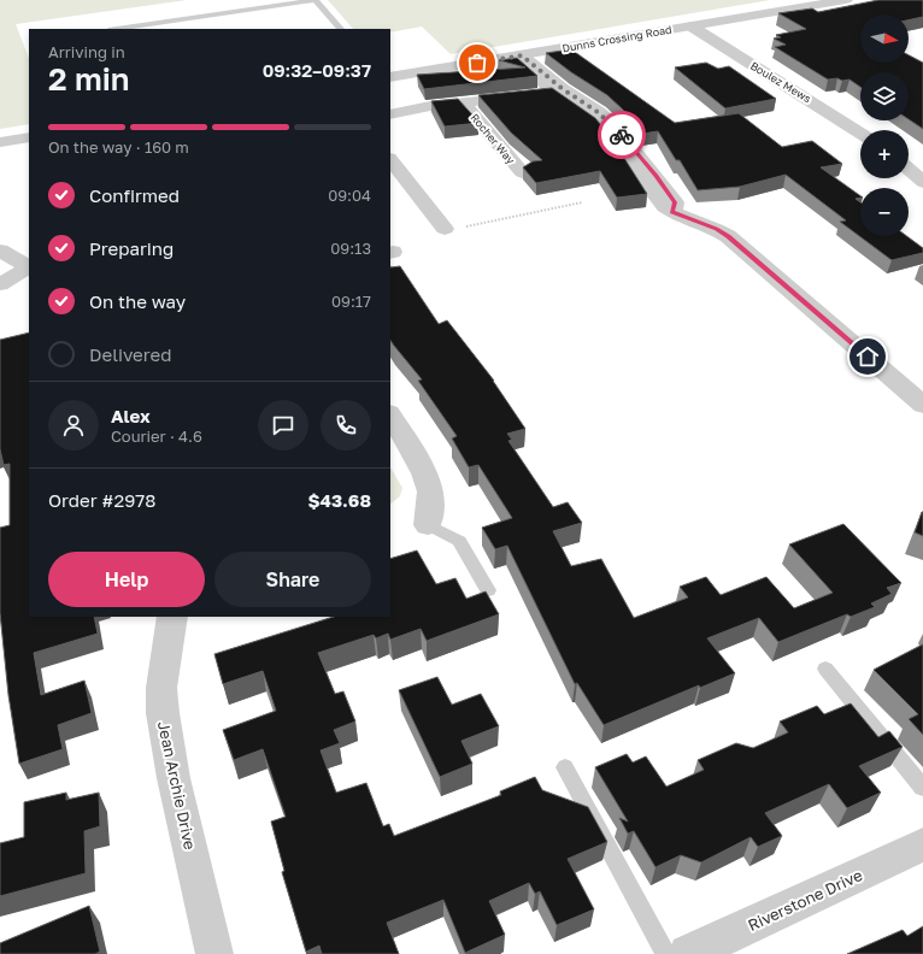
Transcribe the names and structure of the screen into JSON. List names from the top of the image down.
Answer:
{
  "streets": {
    "street": [
      "Dunns Crossing Road",
      "Boulez Mews",
      "Rocher Way",
      "Jean Archie Drive",
      "Riverstone Drive"
    ]
  },
  "crossings": [
    ["Dunns Crossing Road", "Boulez Mews"]
  ],
  "north": "right",
  "page": {
    "map_buttons": ["+", "−"],
    "heading": ["2 min", "Arriving in", "09:32–09:37"],
    "panel": [
      "Alex",
      "Courier · 4.6",
      "Order #2978",
      "$43.68"
    ],
    "bar": "On the way · 160 m",
    "list": [
      ["Confirmed", "09:04"],
      ["Preparing", "09:13"],
      ["On the way", "09:17"],
      "Delivered"
    ],
    "buttons": ["Help", "Share"]
  }
}
